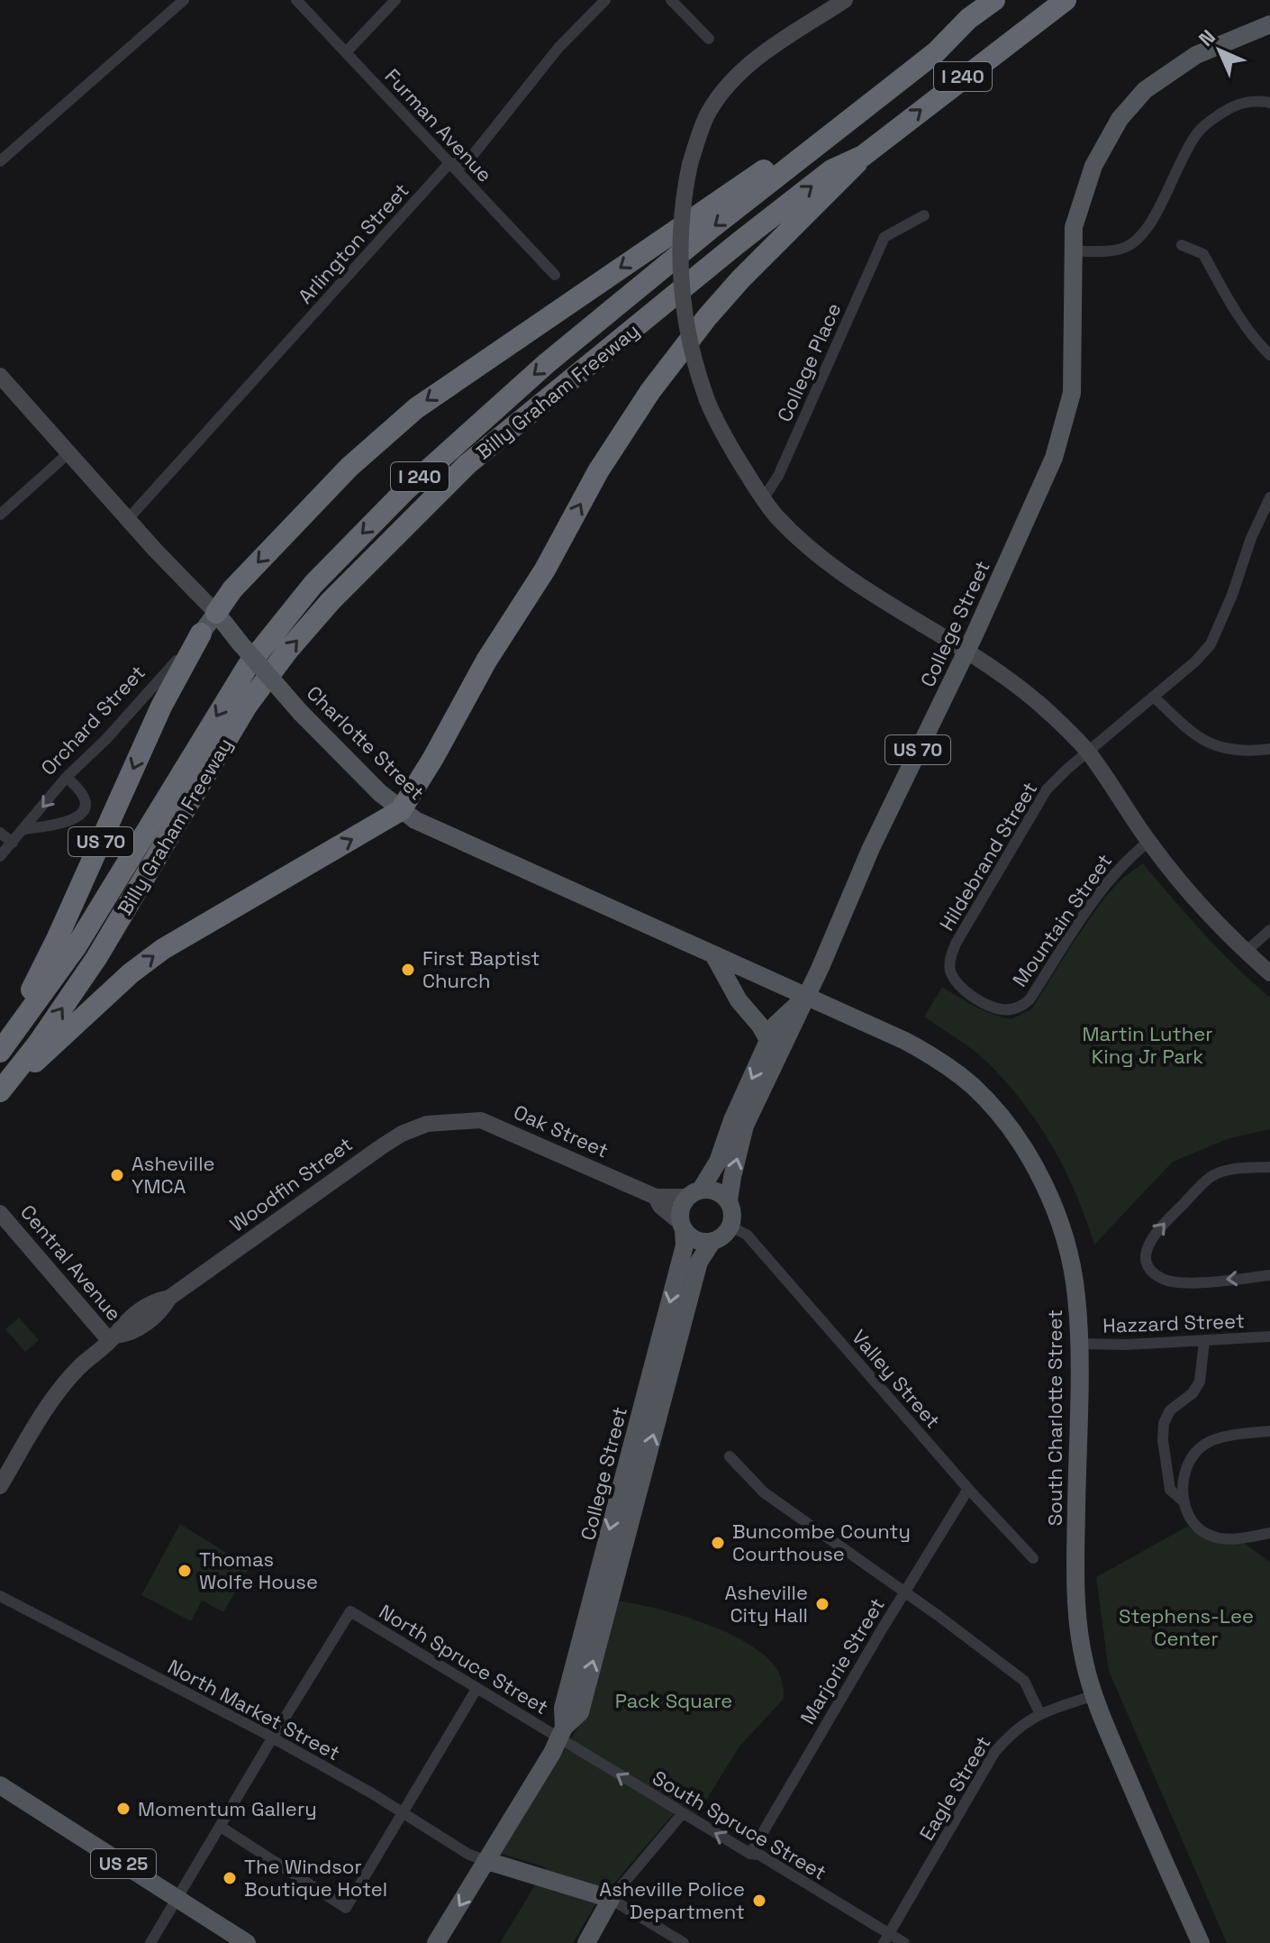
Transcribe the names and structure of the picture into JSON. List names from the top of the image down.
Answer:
{
  "streets": {
    "highway": ["I 240", "Billy Graham Freeway", "US 70"],
    "main road": [
      "College Street",
      "Orchard Street",
      "Charlotte Street",
      "South Charlotte Street",
      "US 25"
    ],
    "street": [
      "Furman Avenue",
      "Arlington Street",
      "College Place",
      "Hildebrand Street",
      "Mountain Street",
      "Oak Street",
      "Woodfin Street",
      "Central Avenue",
      "Hazzard Street",
      "Valley Street",
      "North Spruce Street",
      "Marjorie Street",
      "North Market Street",
      "Eagle Street",
      "South Spruce Street"
    ]
  },
  "crossings": [
    ["Furman Avenue", "Arlington Street"],
    ["Arlington Street", "Charlotte Street"],
    ["Billy Graham Freeway", "US 70"],
    ["College Street", "Charlotte Street"],
    ["College Street", "Oak Street"],
    ["College Street", "Valley Street"],
    ["College Street", "South Charlotte Street"],
    ["College Street", "North Spruce Street"],
    ["College Street", "North Market Street"],
    ["College Street", "South Spruce Street"],
    ["Orchard Street", "Charlotte Street"],
    ["Orchard Street", "US 70"],
    ["Charlotte Street", "South Charlotte Street"],
    ["Hildebrand Street", "Mountain Street"],
    ["Oak Street", "Woodfin Street"],
    ["Oak Street", "Valley Street"],
    ["Woodfin Street", "Central Avenue"],
    ["Hazzard Street", "South Charlotte Street"],
    ["Valley Street", "Marjorie Street"],
    ["South Charlotte Street", "Eagle Street"],
    ["North Spruce Street", "North Market Street"],
    ["North Spruce Street", "South Spruce Street"],
    ["Marjorie Street", "South Spruce Street"],
    ["Eagle Street", "South Spruce Street"]
  ],
  "one_way": ["South Spruce Street"],
  "parks": ["Martin Luther King Jr Park", "Stephens-Lee Center", "Pack Square"],
  "places": [
    "First Baptist Church",
    "Asheville YMCA",
    "Buncombe County Courthouse",
    "Thomas Wolfe House",
    "Asheville City Hall",
    "Momentum Gallery",
    "The Windsor Boutique Hotel",
    "Asheville Police Department"
  ],
  "north": "top left"
}
